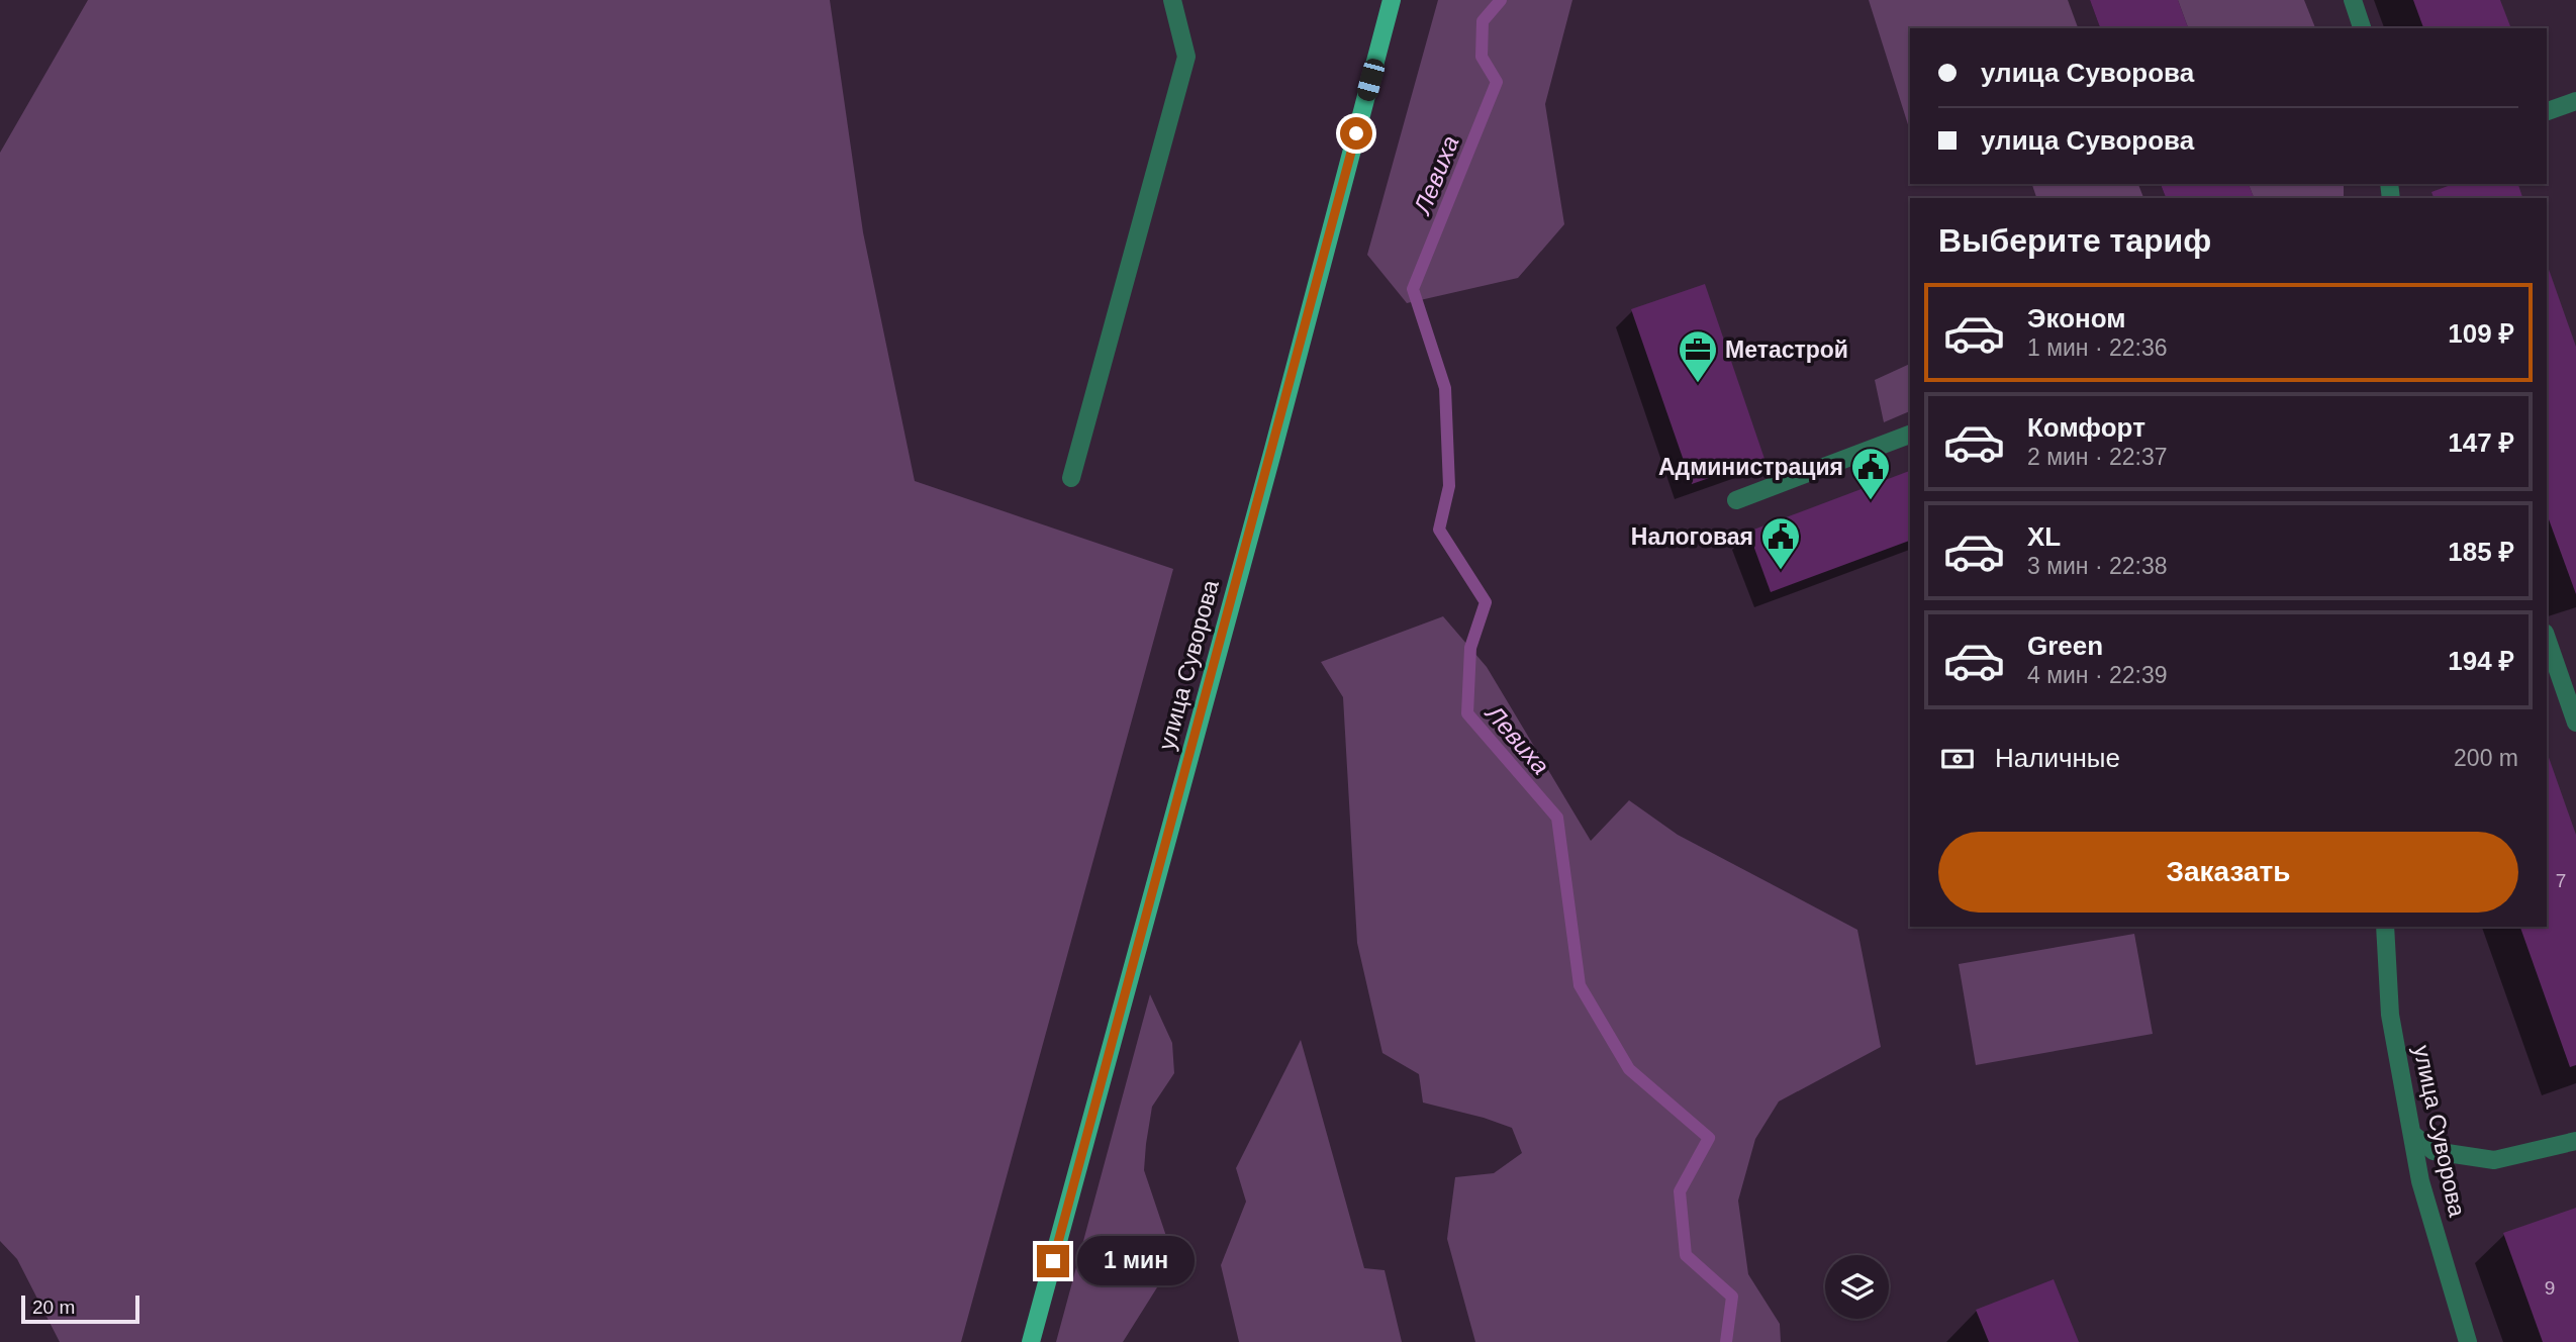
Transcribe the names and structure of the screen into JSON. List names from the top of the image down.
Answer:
{
  "streets": {
    "main road": ["улица Суворова"]
  },
  "water": ["Левиха"],
  "places": {
    "office": ["Метастрой"],
    "public building": ["Администрация", "Налоговая"]
  },
  "house_numbers": ["7", "9"],
  "scale_bar": "20 m",
  "page": {
    "banner": ["улица Суворова", "улица Суворова"],
    "heading": "Выберите тариф",
    "list": [
      {
        "name": "Эконом",
        "note": "1 мин · 22:36",
        "value": "109 ₽"
      },
      {
        "name": "Комфорт",
        "note": "2 мин · 22:37",
        "value": "147 ₽"
      },
      {
        "name": "XL",
        "note": "3 мин · 22:38",
        "value": "185 ₽"
      },
      {
        "name": "Green",
        "note": "4 мин · 22:39",
        "value": "194 ₽"
      }
    ],
    "pay": ["Наличные", "200 m"],
    "buttons": "Заказать",
    "bubble": "1 мин",
    "scale": "20 m"
  }
}
